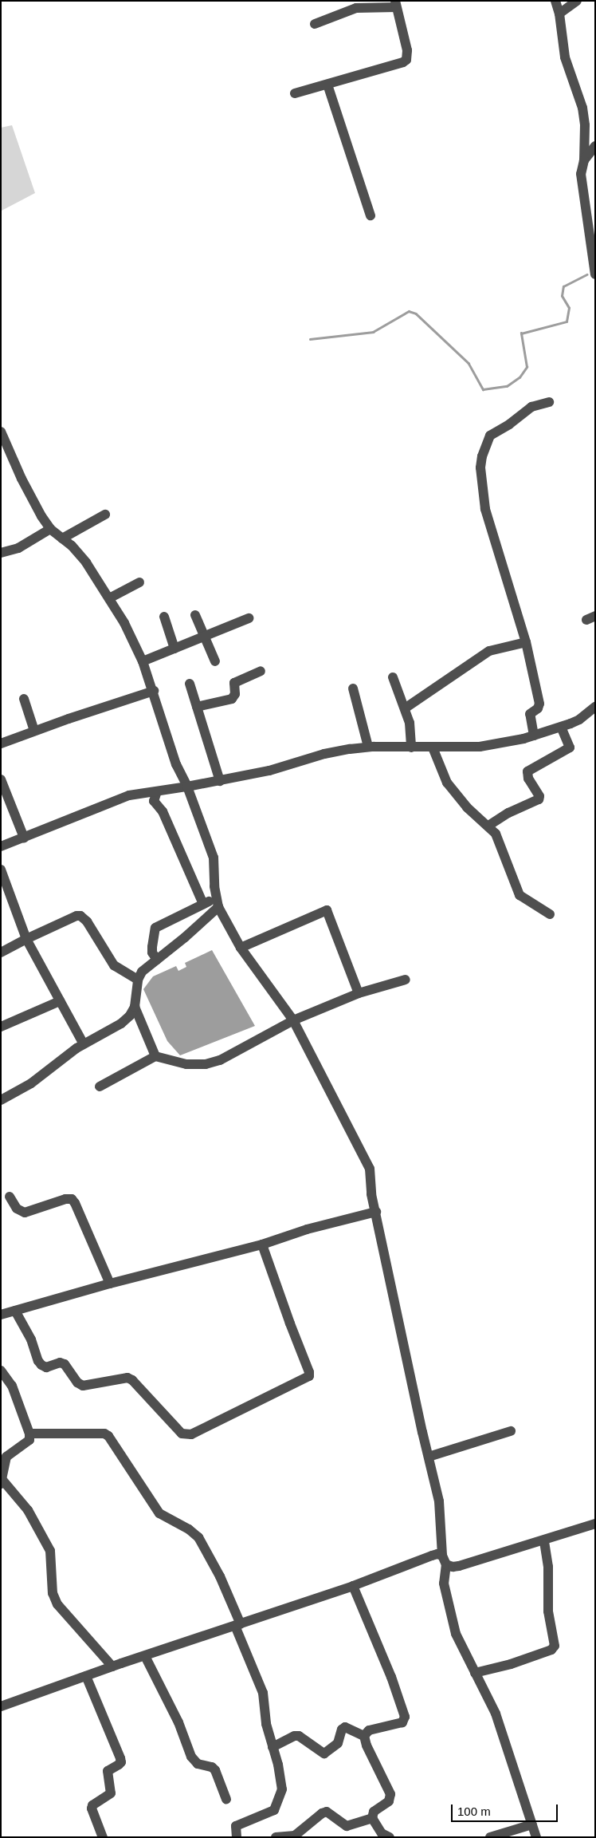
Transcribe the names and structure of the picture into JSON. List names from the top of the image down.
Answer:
{
  "scale_bar": "100 m"
}
